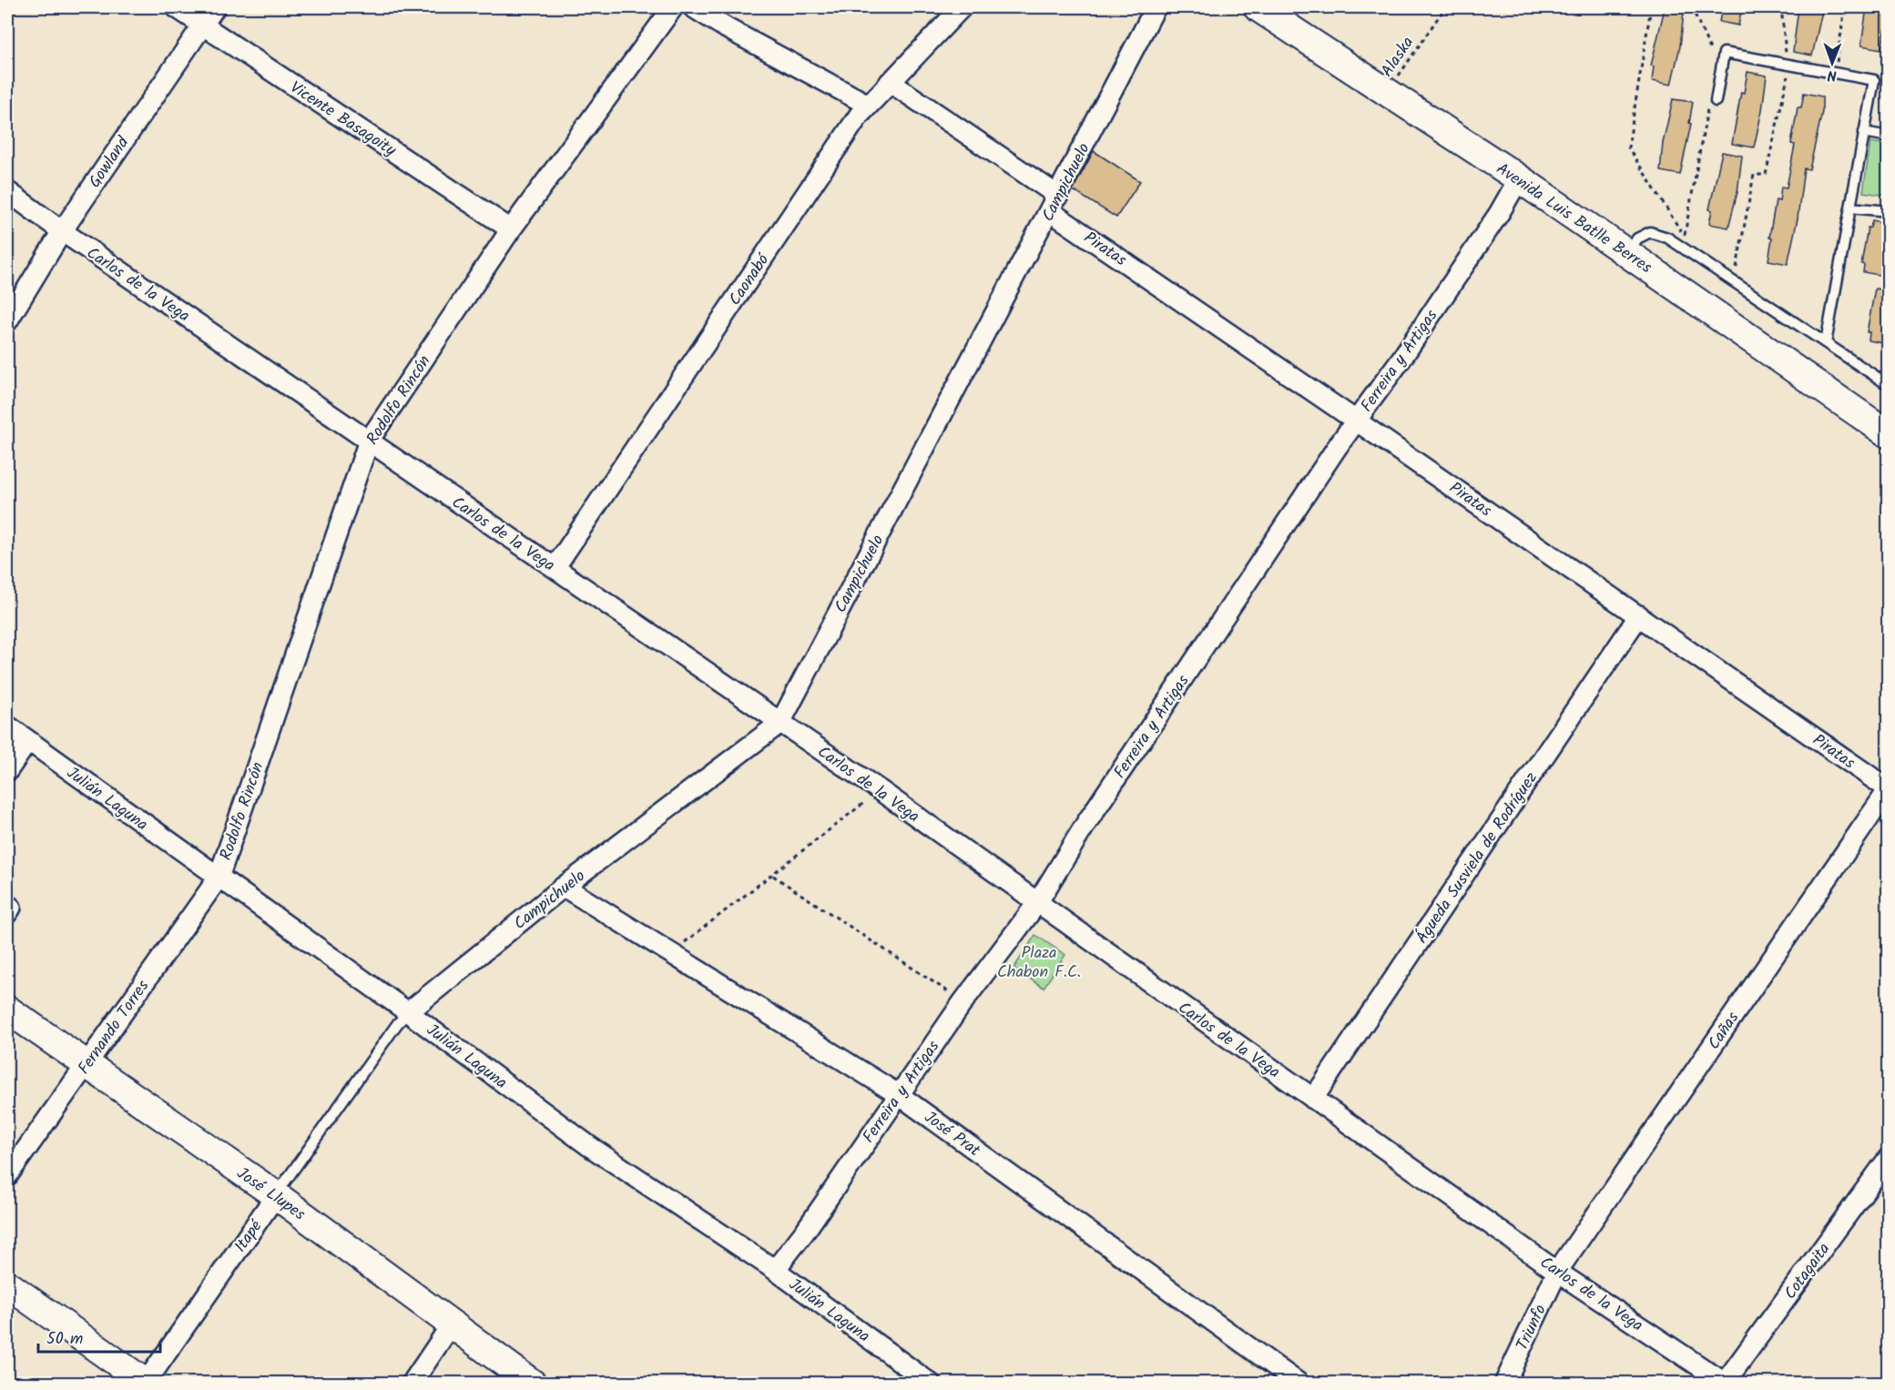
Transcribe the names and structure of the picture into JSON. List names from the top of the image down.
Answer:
{
  "streets": {
    "street": [
      "Vicente Basagoity",
      "Gowland",
      "Campichuelo",
      "Avenida Luis Batlle Berres",
      "Piratas",
      "Caonabó",
      "Carlos de la Vega",
      "Ferreira y Artigas",
      "Rodolfo Rincón",
      "Julián Laguna",
      "Águeda Susviela de Rodríguez",
      "Fernando Torres",
      "Cañas",
      "José Prat",
      "José Llupes",
      "Itapé",
      "Cotagaita",
      "Triunfo"
    ],
    "path": ["Alaska"]
  },
  "crossings": [
    ["Alaska", "Avenida Luis Batlle Berres"],
    ["Vicente Basagoity", "Gowland"],
    ["Vicente Basagoity", "Rodolfo Rincón"],
    ["Gowland", "Carlos de la Vega"],
    ["Campichuelo", "Piratas"],
    ["Campichuelo", "Carlos de la Vega"],
    ["Campichuelo", "Julián Laguna"],
    ["Campichuelo", "José Prat"],
    ["Campichuelo", "Itapé"],
    ["Avenida Luis Batlle Berres", "Ferreira y Artigas"],
    ["Piratas", "Caonabó"],
    ["Piratas", "Ferreira y Artigas"],
    ["Piratas", "Águeda Susviela de Rodríguez"],
    ["Piratas", "Cañas"],
    ["Caonabó", "Carlos de la Vega"],
    ["Carlos de la Vega", "Ferreira y Artigas"],
    ["Carlos de la Vega", "Rodolfo Rincón"],
    ["Carlos de la Vega", "Águeda Susviela de Rodríguez"],
    ["Carlos de la Vega", "Cañas"],
    ["Carlos de la Vega", "Cotagaita"],
    ["Carlos de la Vega", "Triunfo"],
    ["Ferreira y Artigas", "Julián Laguna"],
    ["Ferreira y Artigas", "José Prat"],
    ["Rodolfo Rincón", "Julián Laguna"],
    ["Rodolfo Rincón", "Fernando Torres"],
    ["Julián Laguna", "Fernando Torres"],
    ["Julián Laguna", "Itapé"],
    ["Fernando Torres", "José Llupes"],
    ["Cañas", "Triunfo"],
    ["José Llupes", "Itapé"]
  ],
  "parks": ["Plaza Chabon F.C."],
  "scale_bar": "50 m",
  "north": "bottom"
}
